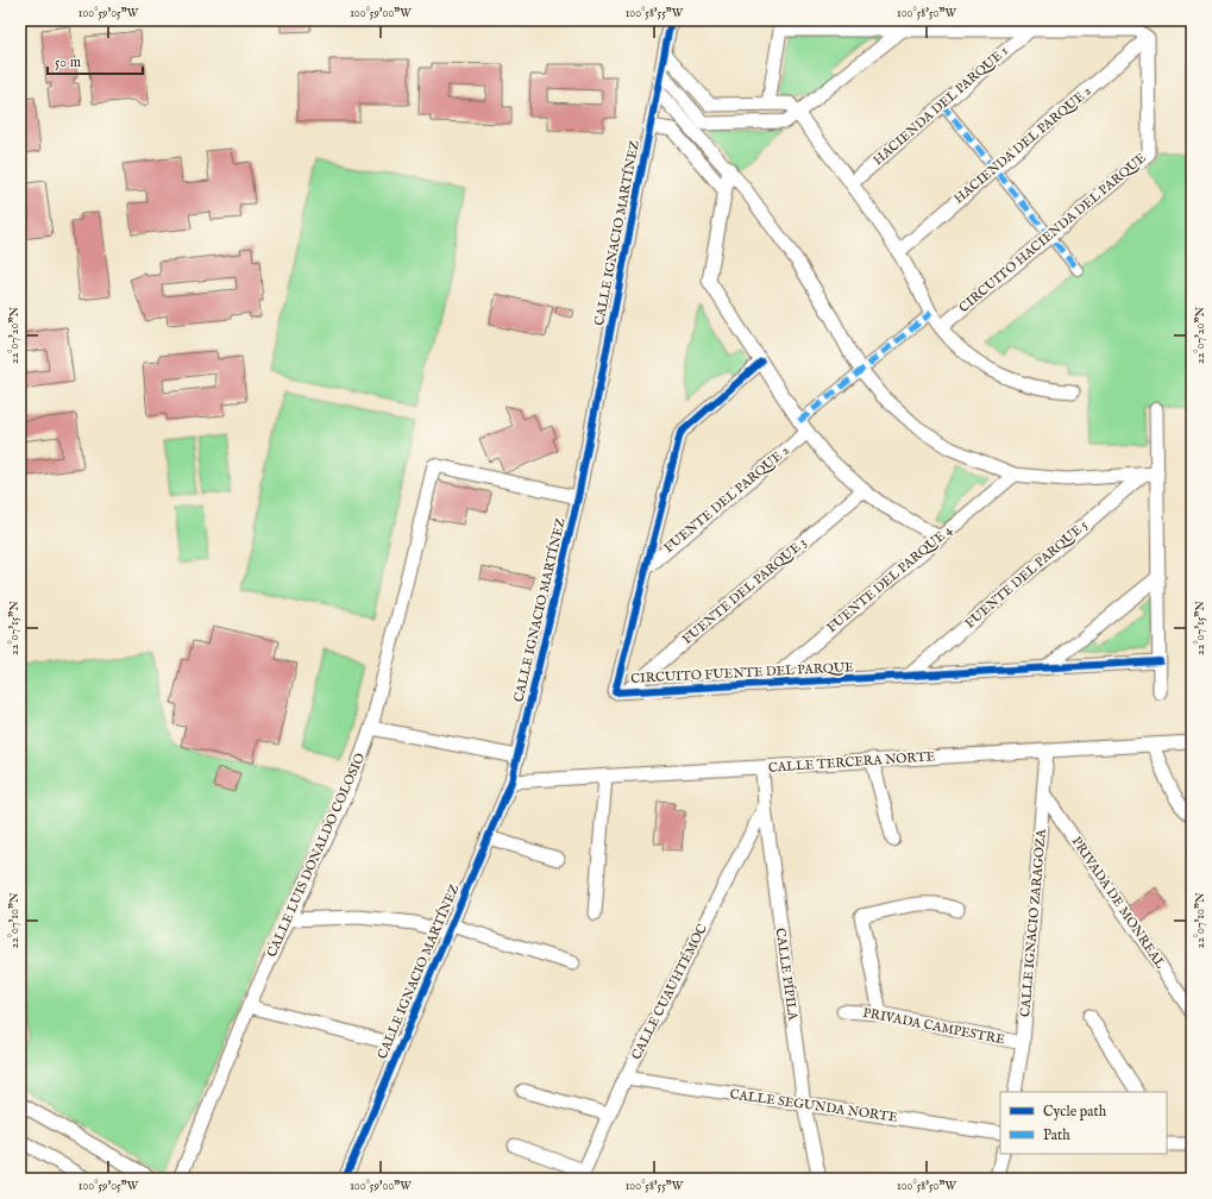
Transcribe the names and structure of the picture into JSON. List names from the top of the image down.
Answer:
{
  "streets": {
    "street": [
      "HACIENDA DEL PARQUE 1",
      "HACIENDA DEL PARQUE 2",
      "CALLE IGNACIO MARTÍNEZ",
      "CIRCUITO HACIENDA DEL PARQUE",
      "FUENTE DEL PARQUE 2",
      "FUENTE DEL PARQUE 5",
      "FUENTE DEL PARQUE 4",
      "FUENTE DEL PARQUE 3",
      "CIRCUITO FUENTE DEL PARQUE",
      "CALLE TERCERA NORTE",
      "CALLE LUIS DONALDO COLOSIO",
      "PRIVADA DE MONREAL",
      "CALLE IGNACIO ZARAGOZA",
      "CALLE PÍPILA",
      "CALLE CUAUHTÉMOC",
      "PRIVADA CAMPESTRE",
      "CALLE SEGUNDA NORTE"
    ]
  },
  "crossings": [
    ["HACIENDA DEL PARQUE 2", "CIRCUITO HACIENDA DEL PARQUE"],
    ["CALLE IGNACIO MARTÍNEZ", "CALLE TERCERA NORTE"],
    ["CALLE IGNACIO MARTÍNEZ", "CALLE LUIS DONALDO COLOSIO"],
    ["FUENTE DEL PARQUE 2", "CIRCUITO FUENTE DEL PARQUE"],
    ["FUENTE DEL PARQUE 5", "CIRCUITO FUENTE DEL PARQUE"],
    ["FUENTE DEL PARQUE 4", "CIRCUITO FUENTE DEL PARQUE"],
    ["FUENTE DEL PARQUE 3", "CIRCUITO FUENTE DEL PARQUE"],
    ["CALLE TERCERA NORTE", "CALLE IGNACIO ZARAGOZA"],
    ["CALLE TERCERA NORTE", "CALLE PÍPILA"],
    ["PRIVADA DE MONREAL", "CALLE IGNACIO ZARAGOZA"],
    ["CALLE IGNACIO ZARAGOZA", "PRIVADA CAMPESTRE"],
    ["CALLE PÍPILA", "CALLE CUAUHTÉMOC"],
    ["CALLE PÍPILA", "CALLE SEGUNDA NORTE"],
    ["CALLE CUAUHTÉMOC", "CALLE SEGUNDA NORTE"]
  ],
  "legend": ["Cycle path", "Path"],
  "scale_bar": "50 m",
  "coordinates": [
    "100°59'05\"W",
    "100°59'00\"W",
    "100°58'55\"W",
    "100°58'50\"W",
    "22°07'20\"N",
    "22°07'15\"N",
    "22°07'10\"N"
  ]
}
